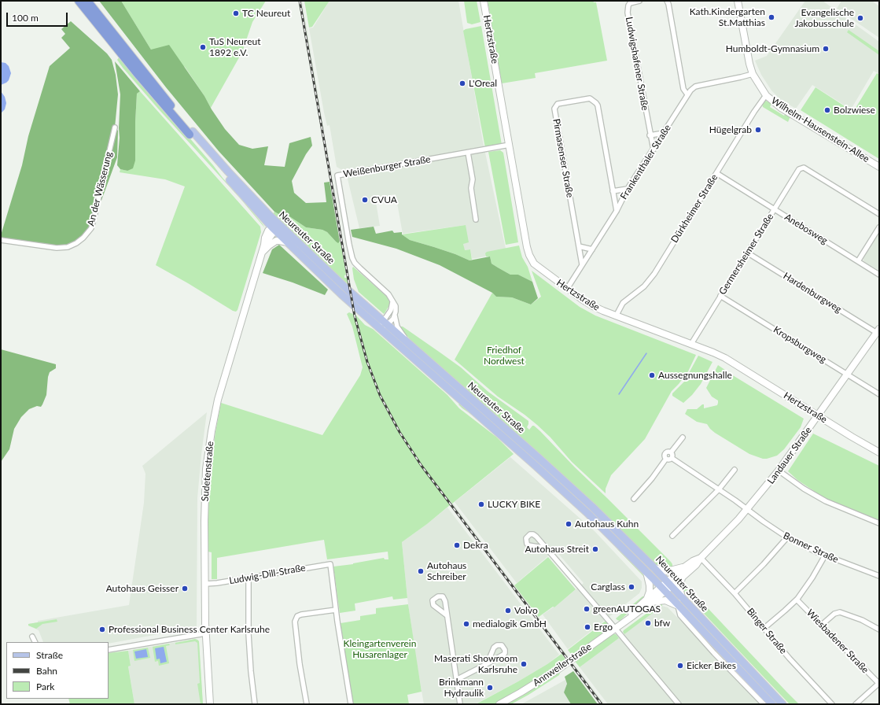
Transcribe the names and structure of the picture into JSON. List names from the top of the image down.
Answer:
{
  "streets": {
    "main road": [
      "Hertzstraße",
      "Wilhelm-Hausenstein-Allee",
      "Neureuter Straße",
      "Landauer Straße",
      "Sudetenstraße",
      "Annweilerstraße"
    ],
    "street": [
      "Ludwigshafener Straße",
      "Pirmasenser Straße",
      "Frankenthaler Straße",
      "Weißenburger Straße",
      "An der Wässerung",
      "Dürkheimer Straße",
      "Anebosweg",
      "Germersheimer Straße",
      "Hardenburgweg",
      "Kropsburgweg",
      "Bonner Straße",
      "Ludwig-Dill-Straße",
      "Binger Straße",
      "Wiesbadener Straße"
    ]
  },
  "crossings": [
    ["Hertzstraße", "Frankenthaler Straße"],
    ["Hertzstraße", "Weißenburger Straße"],
    ["Hertzstraße", "Dürkheimer Straße"],
    ["Hertzstraße", "Germersheimer Straße"],
    ["Hertzstraße", "Landauer Straße"],
    ["Ludwigshafener Straße", "Frankenthaler Straße"],
    ["Wilhelm-Hausenstein-Allee", "Frankenthaler Straße"],
    ["Wilhelm-Hausenstein-Allee", "Dürkheimer Straße"],
    ["Pirmasenser Straße", "Frankenthaler Straße"],
    ["Dürkheimer Straße", "Anebosweg"],
    ["Anebosweg", "Germersheimer Straße"],
    ["Neureuter Straße", "Landauer Straße"],
    ["Neureuter Straße", "Sudetenstraße"],
    ["Neureuter Straße", "Annweilerstraße"],
    ["Germersheimer Straße", "Hardenburgweg"],
    ["Germersheimer Straße", "Kropsburgweg"],
    ["Hardenburgweg", "Landauer Straße"],
    ["Kropsburgweg", "Landauer Straße"],
    ["Landauer Straße", "Bonner Straße"],
    ["Landauer Straße", "Binger Straße"],
    ["Landauer Straße", "Annweilerstraße"],
    ["Sudetenstraße", "Ludwig-Dill-Straße"]
  ],
  "parks": ["Friedhof Nordwest", "Kleingartenverein Husarenlager"],
  "places": [
    "TC Neureut",
    "Kath.Kindergarten St.Matthias",
    "Evangelische Jakobusschule",
    "TuS Neureut 1892 e.V.",
    "Humboldt-Gymnasium",
    "L'Oreal",
    "Bolzwiese",
    "Hügelgrab",
    "CVUA",
    "Aussegnungshalle",
    "LUCKY BIKE",
    "Autohaus Kuhn",
    "Dekra",
    "Autohaus Streit",
    "Autohaus Schreiber",
    "Carglass",
    "Autohaus Geisser",
    "greenAUTOGAS",
    "Volvo",
    "bfw",
    "medialogik GmbH",
    "Ergo",
    "Professional Business Center Karlsruhe",
    "Maserati Showroom Karlsruhe",
    "Eicker Bikes",
    "Brinkmann Hydraulik"
  ],
  "legend": ["Straße", "Bahn", "Park"],
  "scale_bar": "100 m"
}
